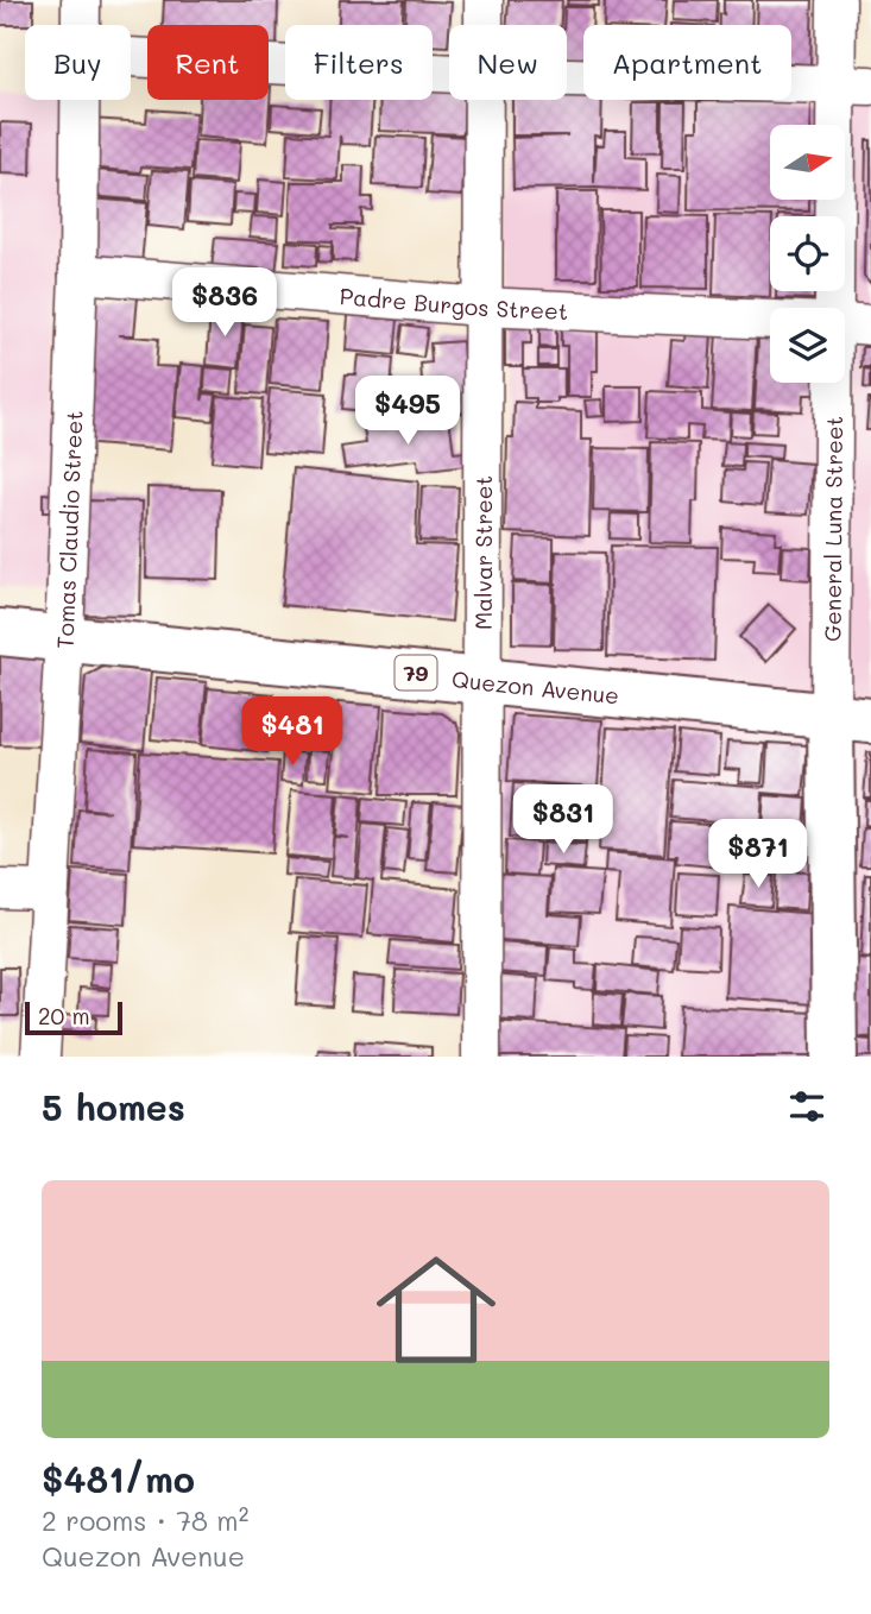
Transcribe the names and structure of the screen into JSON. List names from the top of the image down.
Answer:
{
  "streets": {
    "main road": ["General Luna Street", "79", "Quezon Avenue"],
    "street": ["Padre Burgos Street", "Tomas Claudio Street", "Malvar Street"]
  },
  "crossings": [
    ["Padre Burgos Street", "Tomas Claudio Street"],
    ["Padre Burgos Street", "Malvar Street"],
    ["Tomas Claudio Street", "Quezon Avenue"],
    ["General Luna Street", "Quezon Avenue"],
    ["Malvar Street", "Quezon Avenue"]
  ],
  "scale_bar": "20 m",
  "north": "right",
  "page": {
    "chip": [
      "Buy",
      "Rent",
      "Filters",
      "New",
      "Apartment"
    ],
    "price": [
      "$836",
      "$495",
      "$481",
      "$831",
      "$871"
    ],
    "scale": "20 m",
    "heading": "5 homes",
    "list": [
      {
        "name": "$481/mo",
        "note": "2 rooms · 78 m² · Quezon Avenue"
      }
    ]
  }
}
